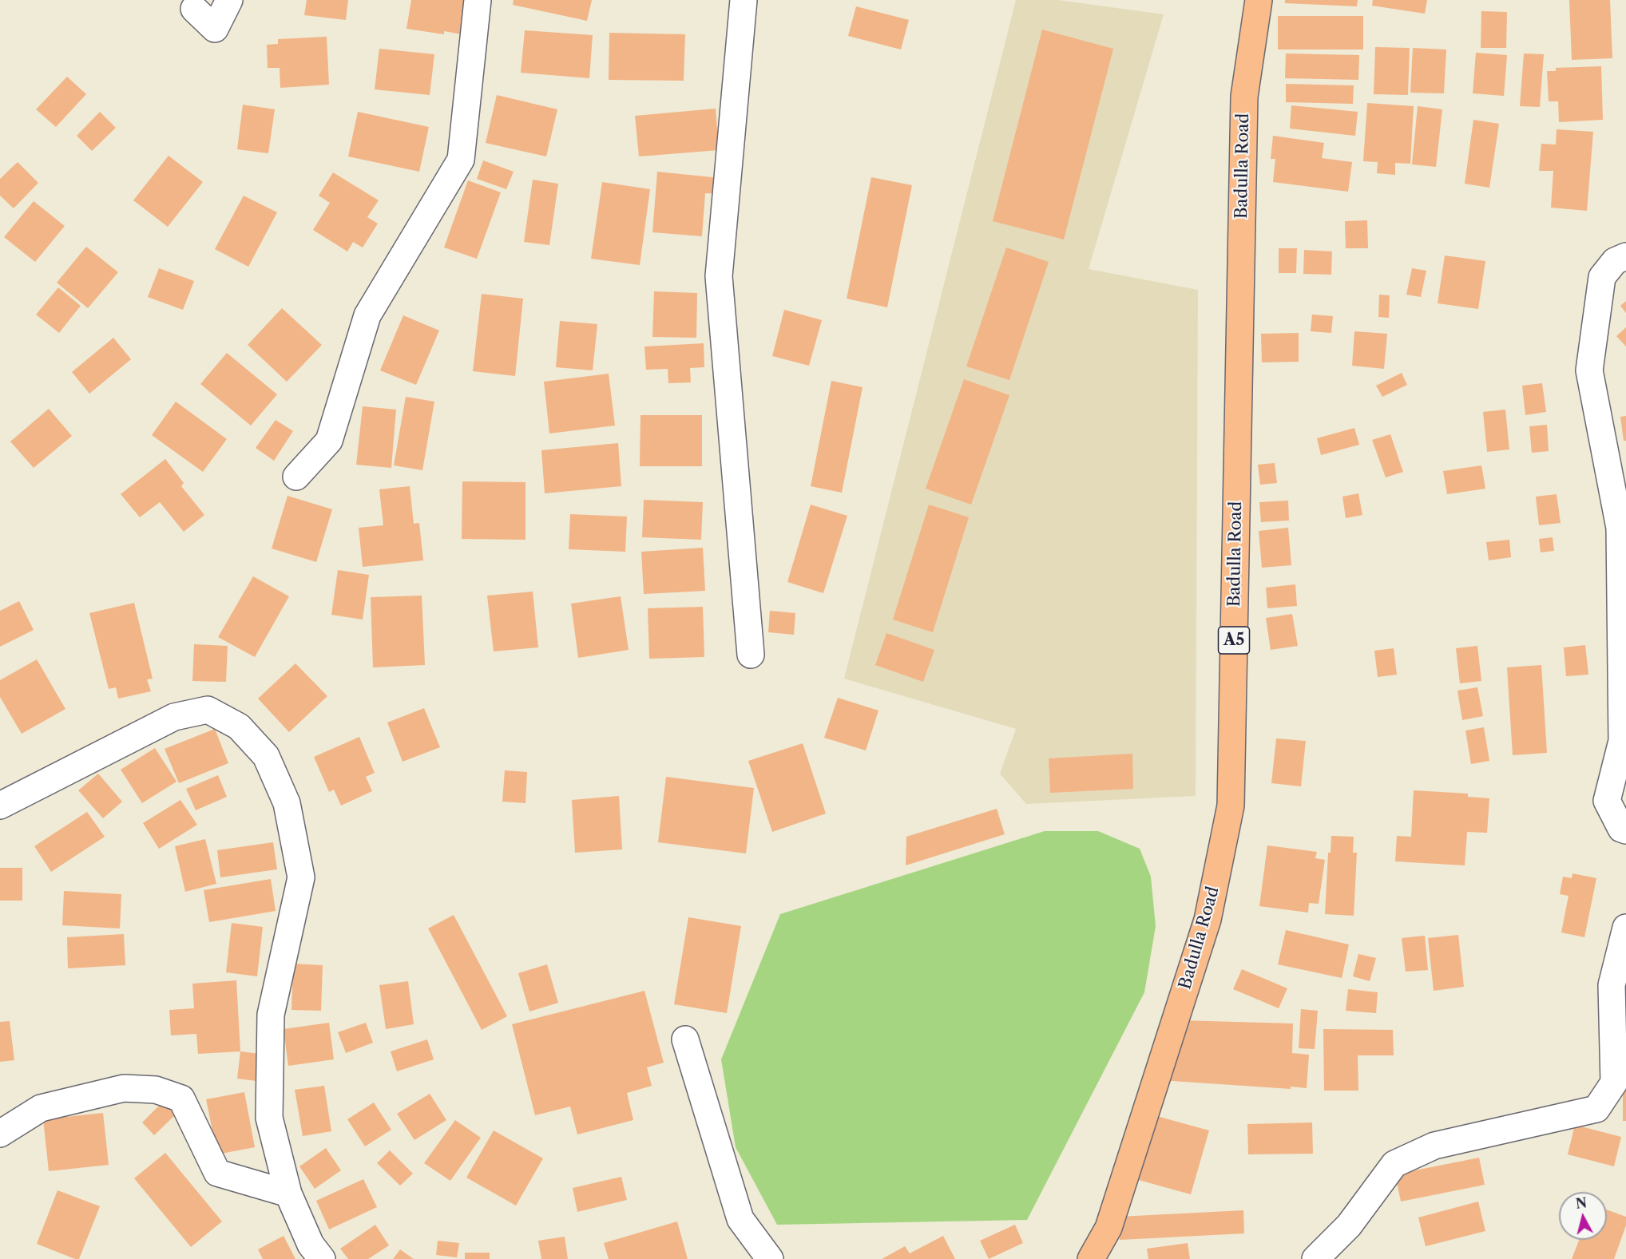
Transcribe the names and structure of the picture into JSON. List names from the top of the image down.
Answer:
{
  "streets": {
    "highway": ["Badulla Road", "A5"]
  },
  "north": "top"
}
